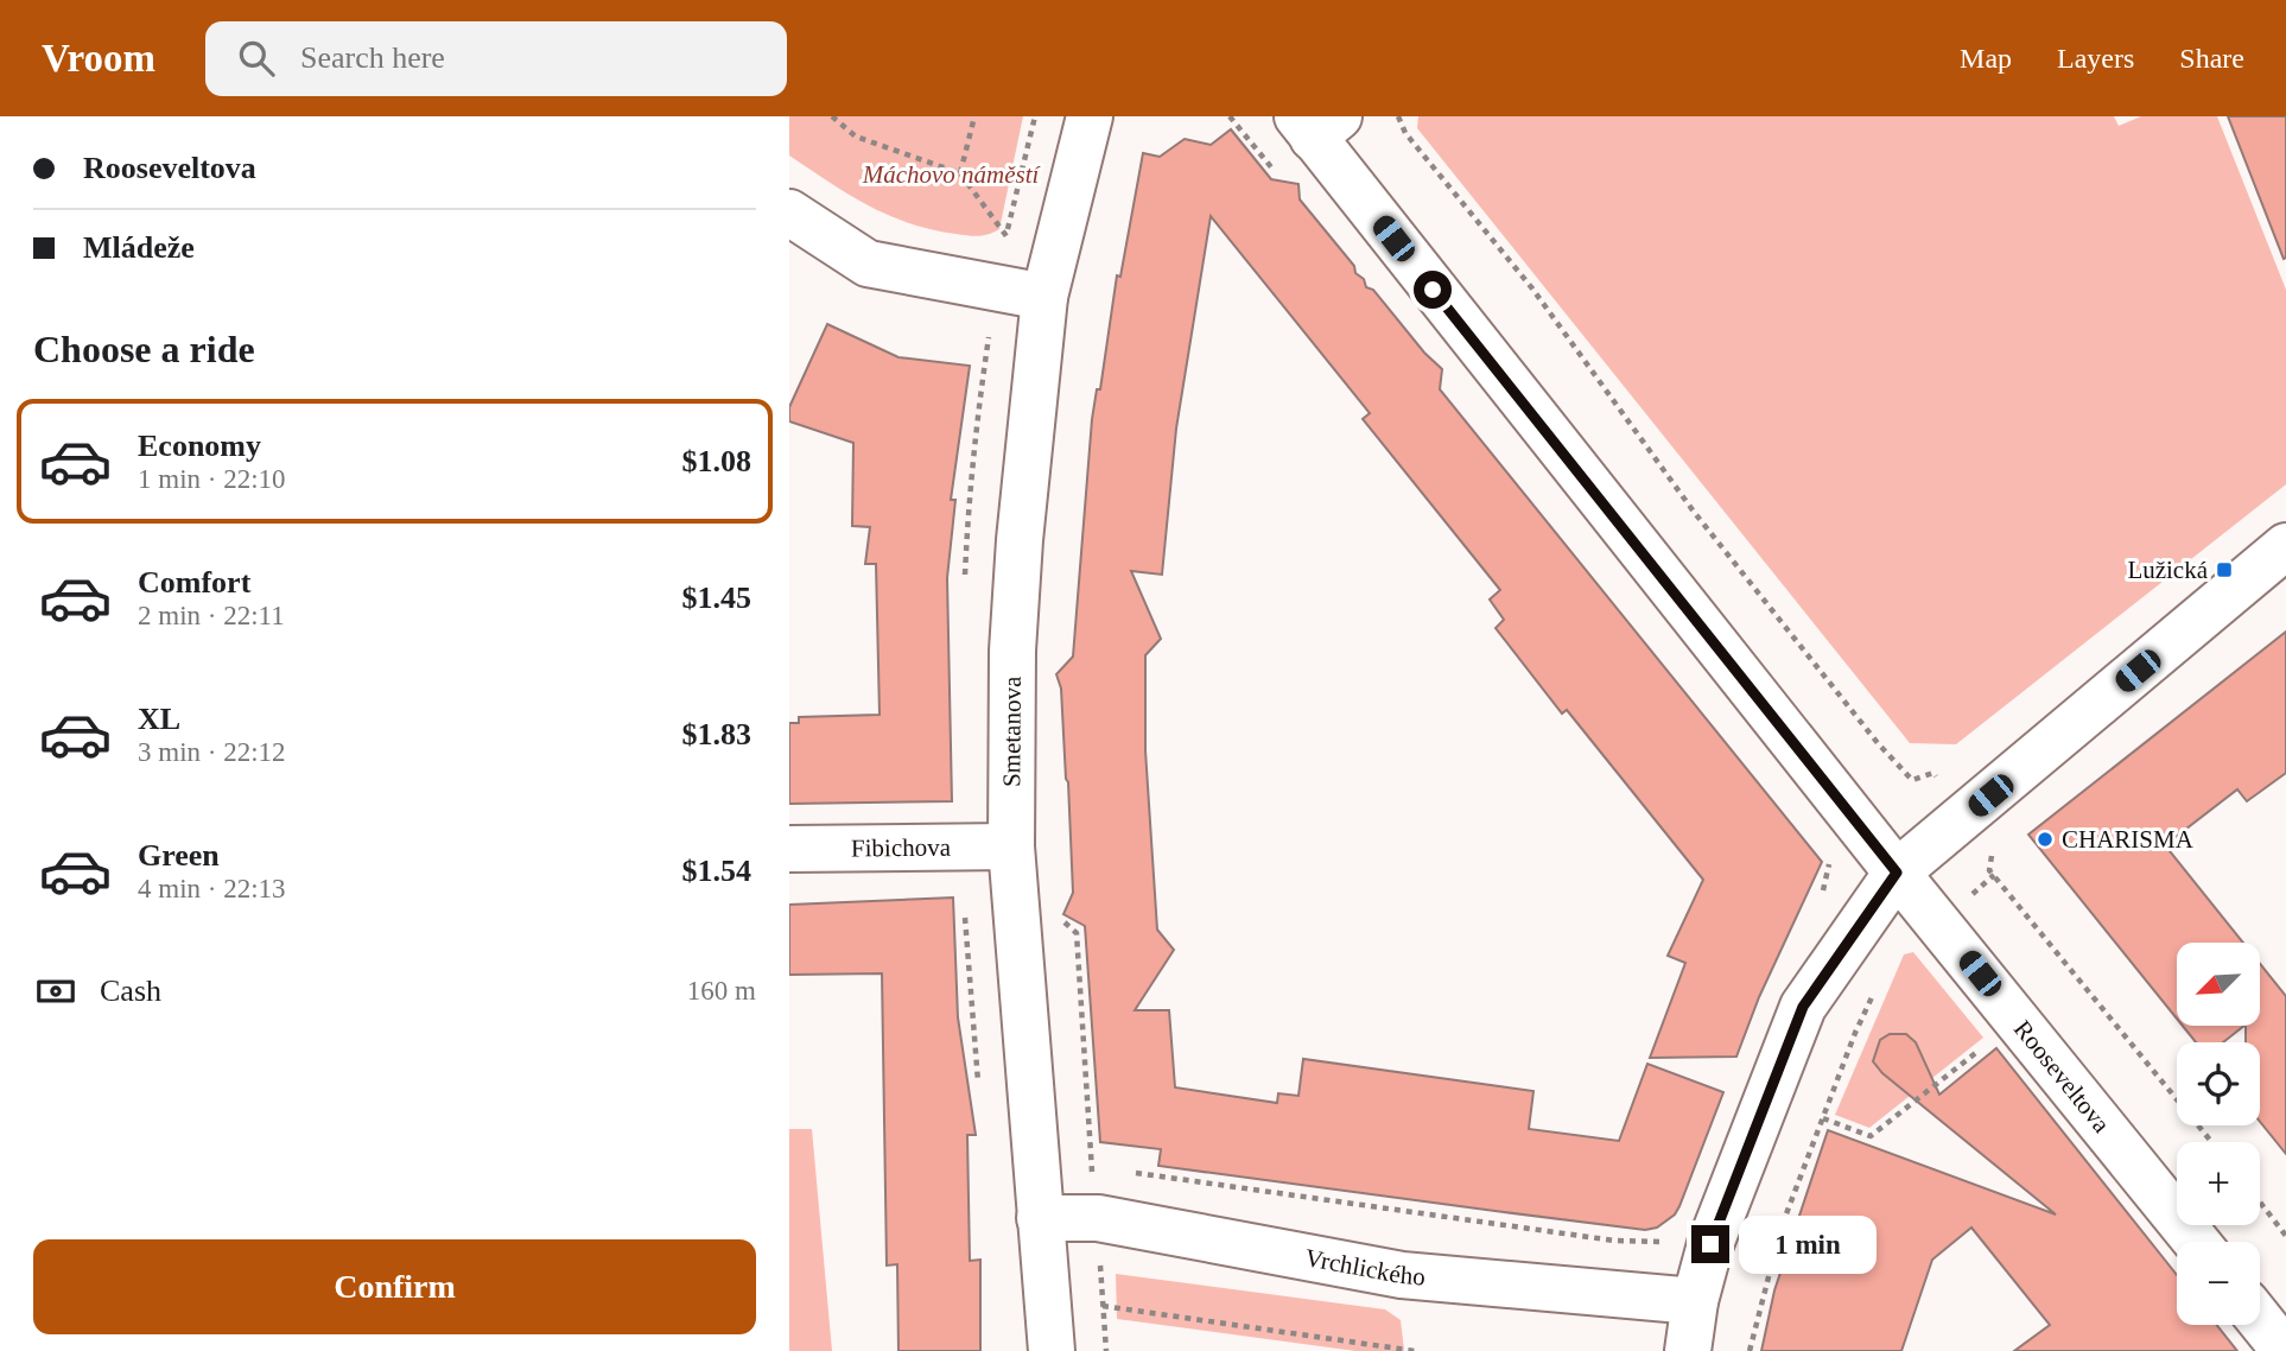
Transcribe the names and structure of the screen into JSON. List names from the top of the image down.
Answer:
{
  "streets": {
    "street": [
      "Smetanova",
      "Fibichova",
      "Rooseveltova",
      "Vrchlického"
    ]
  },
  "crossings": [
    ["Smetanova", "Fibichova"],
    ["Smetanova", "Vrchlického"]
  ],
  "parks": ["Máchovo náměstí"],
  "places": {
    "transit": ["Lužická"],
    "other": ["CHARISMA"]
  },
  "north": "bottom left",
  "page": {
    "header": "Vroom",
    "search": "Search here",
    "nav": ["Map", "Layers", "Share"],
    "banner": ["Rooseveltova", "Mládeže"],
    "heading": "Choose a ride",
    "list": [
      {
        "name": "Economy",
        "note": "1 min · 22:10",
        "value": "$1.08"
      },
      {
        "name": "Comfort",
        "note": "2 min · 22:11",
        "value": "$1.45"
      },
      {
        "name": "XL",
        "note": "3 min · 22:12",
        "value": "$1.83"
      },
      {
        "name": "Green",
        "note": "4 min · 22:13",
        "value": "$1.54"
      }
    ],
    "map_buttons": ["+", "−"],
    "pay": ["Cash", "160 m"],
    "bubble": "1 min",
    "buttons": "Confirm"
  }
}
